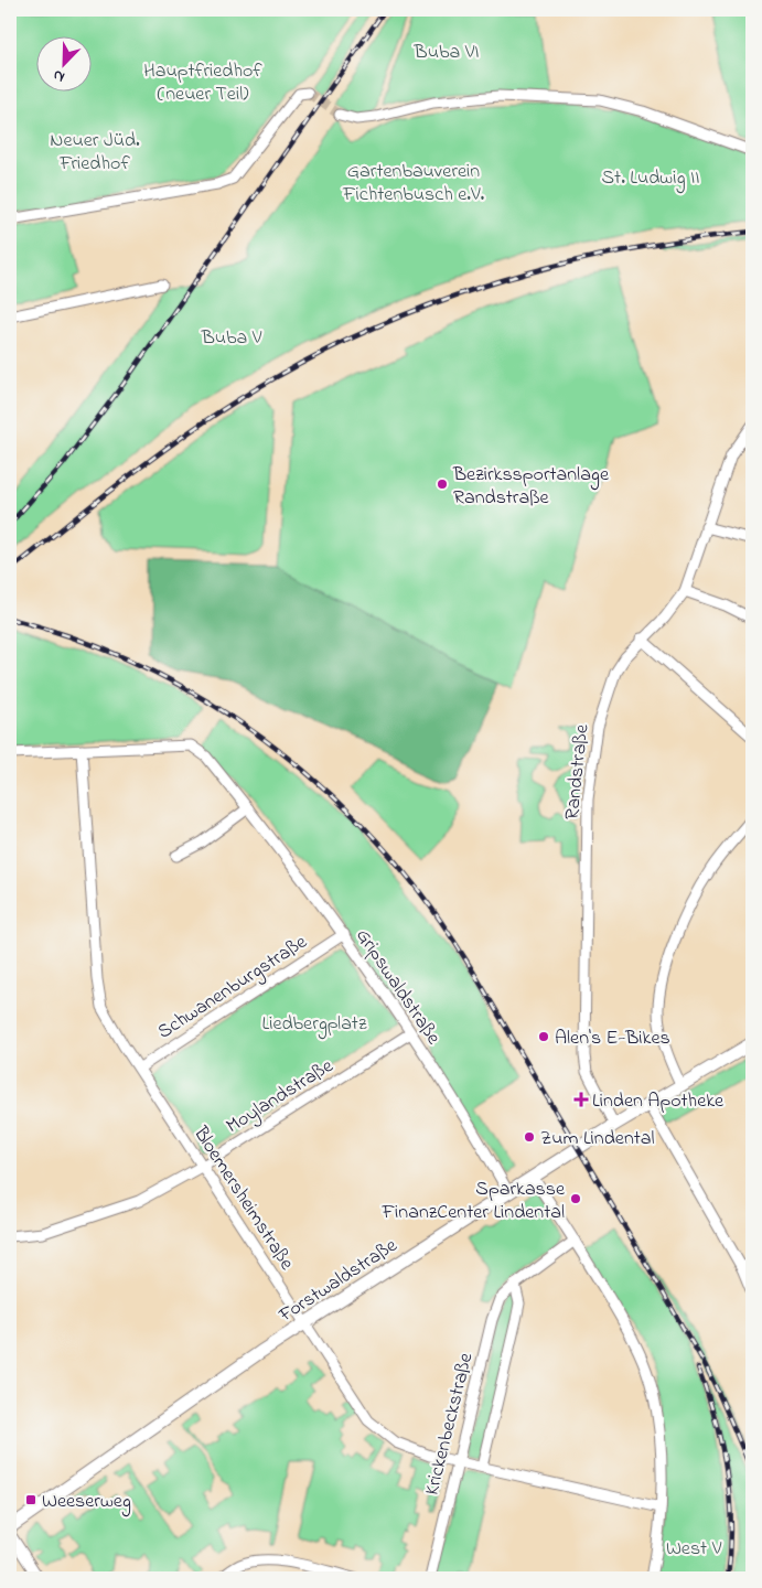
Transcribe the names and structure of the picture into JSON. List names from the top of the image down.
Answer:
{
  "streets": {
    "street": [
      "Randstraße",
      "Schwanenburgstraße",
      "Gripswaldstraße",
      "Moylandstraße",
      "Bloemersheimstraße",
      "Forstwaldstraße",
      "Krickenbeckstraße"
    ]
  },
  "crossings": [
    ["Randstraße", "Forstwaldstraße"],
    ["Schwanenburgstraße", "Gripswaldstraße"],
    ["Schwanenburgstraße", "Bloemersheimstraße"],
    ["Gripswaldstraße", "Moylandstraße"],
    ["Gripswaldstraße", "Bloemersheimstraße"],
    ["Gripswaldstraße", "Forstwaldstraße"],
    ["Moylandstraße", "Bloemersheimstraße"],
    ["Bloemersheimstraße", "Forstwaldstraße"],
    ["Bloemersheimstraße", "Krickenbeckstraße"]
  ],
  "parks": [
    "Buba VI",
    "Hauptfriedhof (neuer Teil)",
    "Neuer Jüd. Friedhof",
    "Gartenbauverein Fichtenbusch e.V.",
    "St. Ludwig II",
    "Buba V",
    "Liedbergplatz",
    "West V"
  ],
  "places": {
    "other": [
      "Bezirkssportanlage Randstraße",
      "Alen's E-Bikes",
      "Zum Lindental",
      "Sparkasse FinanzCenter Lindental"
    ],
    "health": ["Linden Apotheke"],
    "transit": ["Weeserweg"]
  },
  "north": "bottom left"
}
